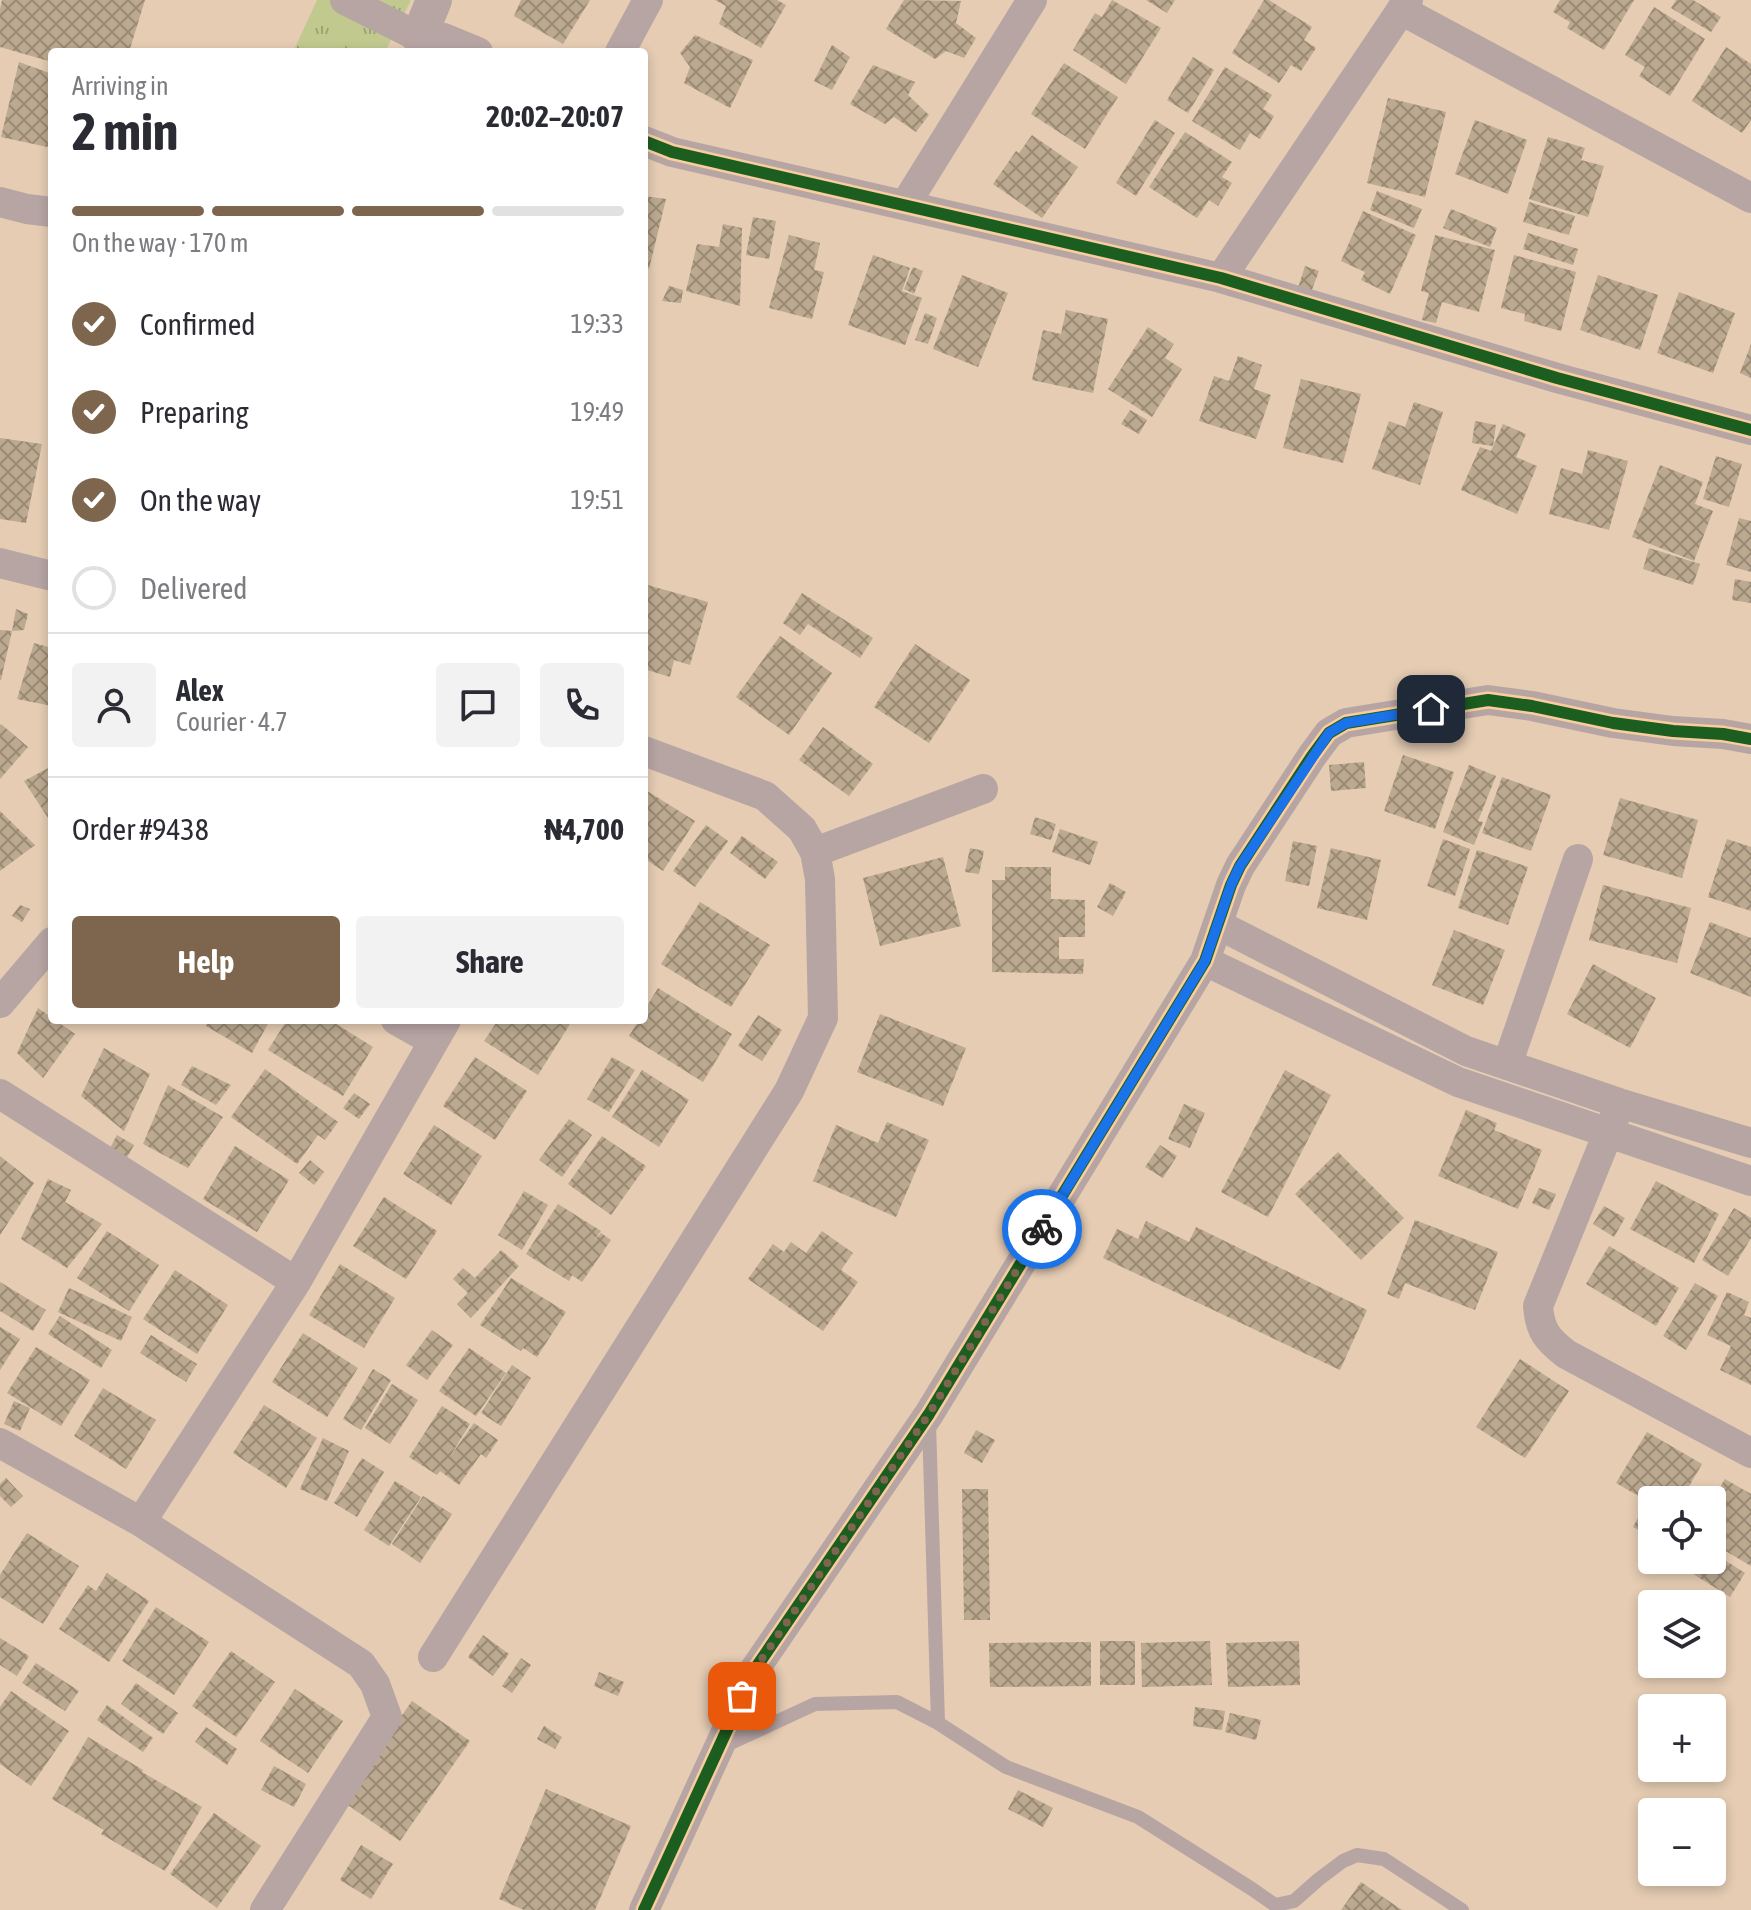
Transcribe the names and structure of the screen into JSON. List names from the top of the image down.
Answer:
{
  "page": {
    "heading": ["2 min", "Arriving in", "20:02–20:07"],
    "panel": [
      "Alex",
      "Courier · 4.7",
      "Order #9438",
      "₦4,700"
    ],
    "bar": "On the way · 170 m",
    "list": [
      ["Confirmed", "19:33"],
      ["Preparing", "19:49"],
      ["On the way", "19:51"],
      "Delivered"
    ],
    "buttons": ["Help", "Share"],
    "map_buttons": ["+", "−"]
  }
}
